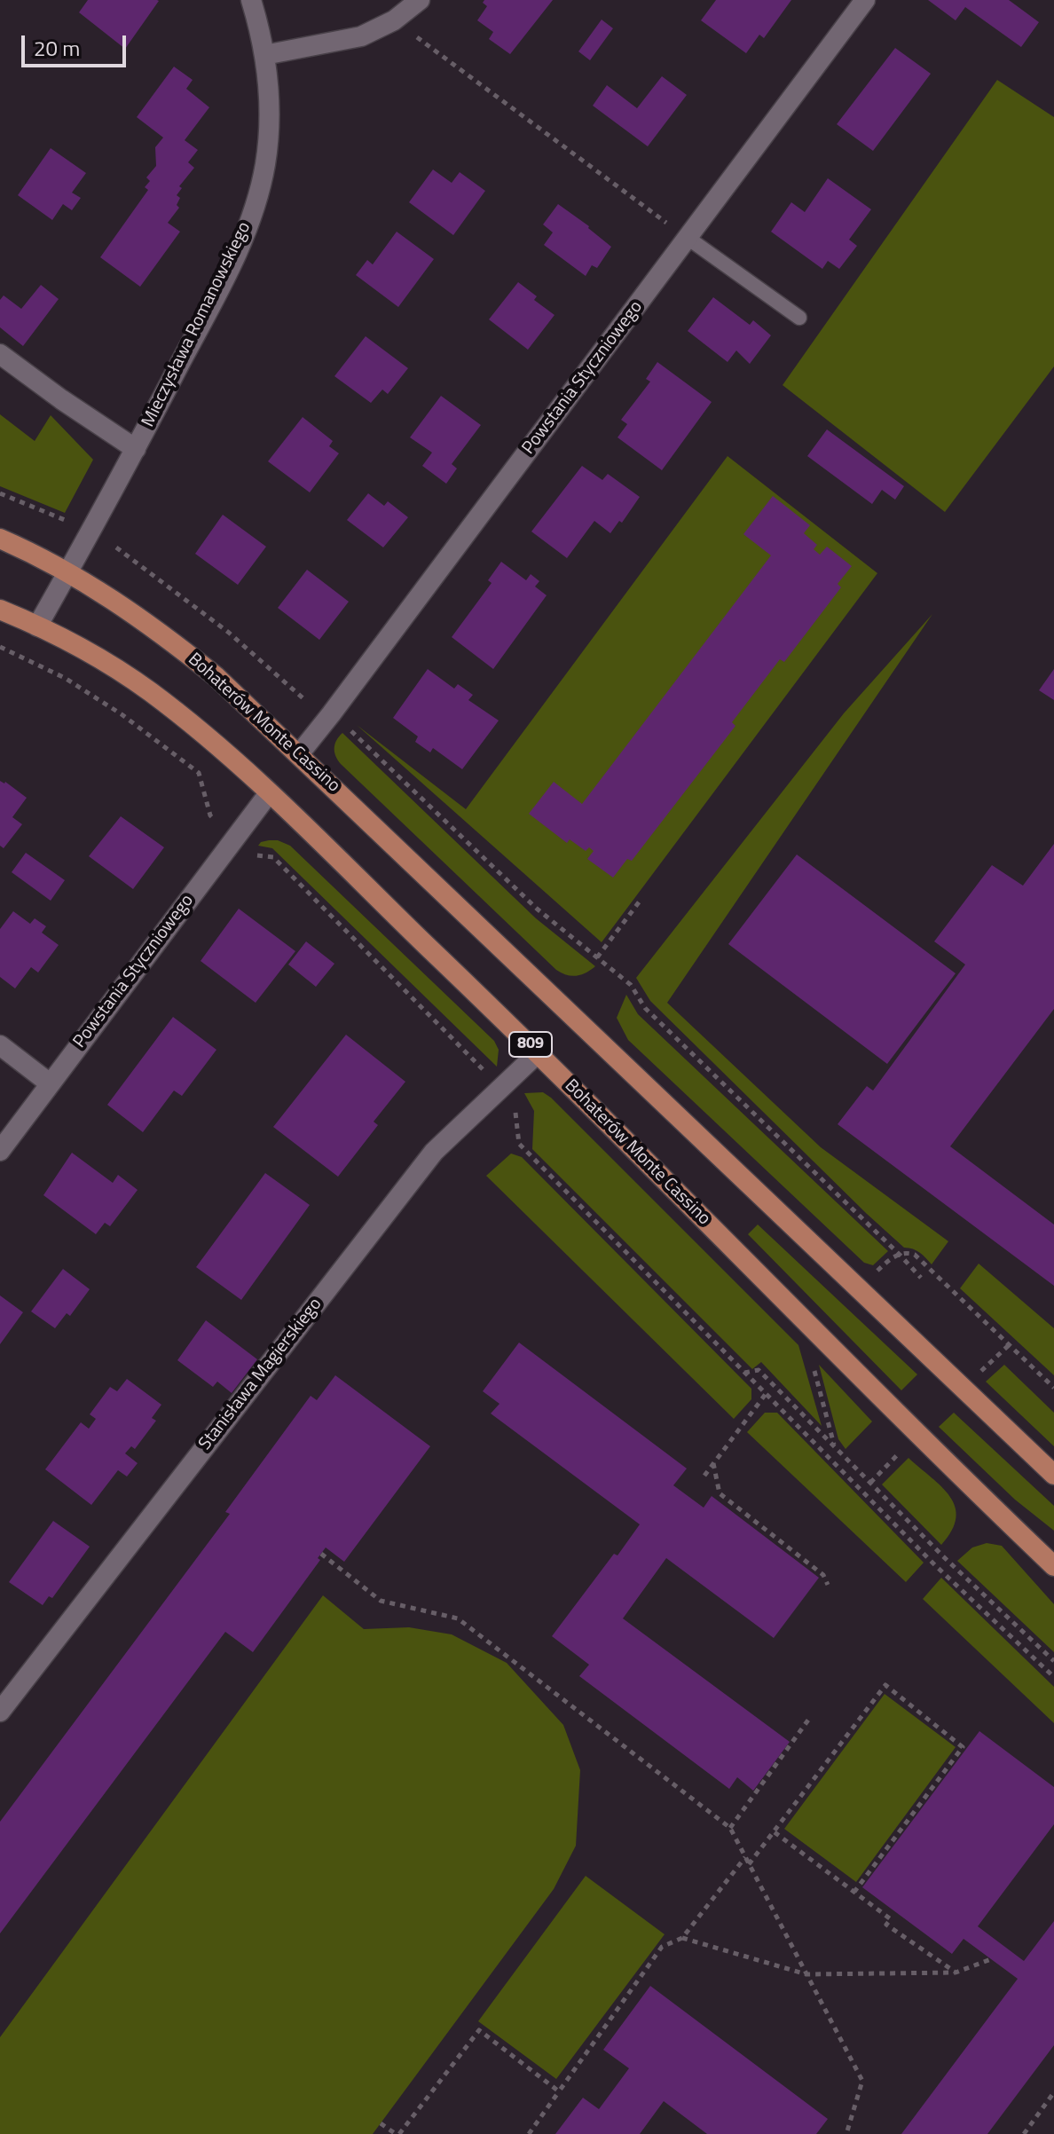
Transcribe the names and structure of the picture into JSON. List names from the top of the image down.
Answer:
{
  "streets": {
    "main road": ["Bohaterów Monte Cassino", "809"],
    "street": ["Mieczysława Romanowskiego", "Powstania Styczniowego", "Stanisława Magierskiego"]
  },
  "crossings": [
    ["Mieczysława Romanowskiego", "Bohaterów Monte Cassino"],
    ["Powstania Styczniowego", "Bohaterów Monte Cassino"],
    ["Bohaterów Monte Cassino", "Stanisława Magierskiego"]
  ],
  "scale_bar": "20 m"
}
